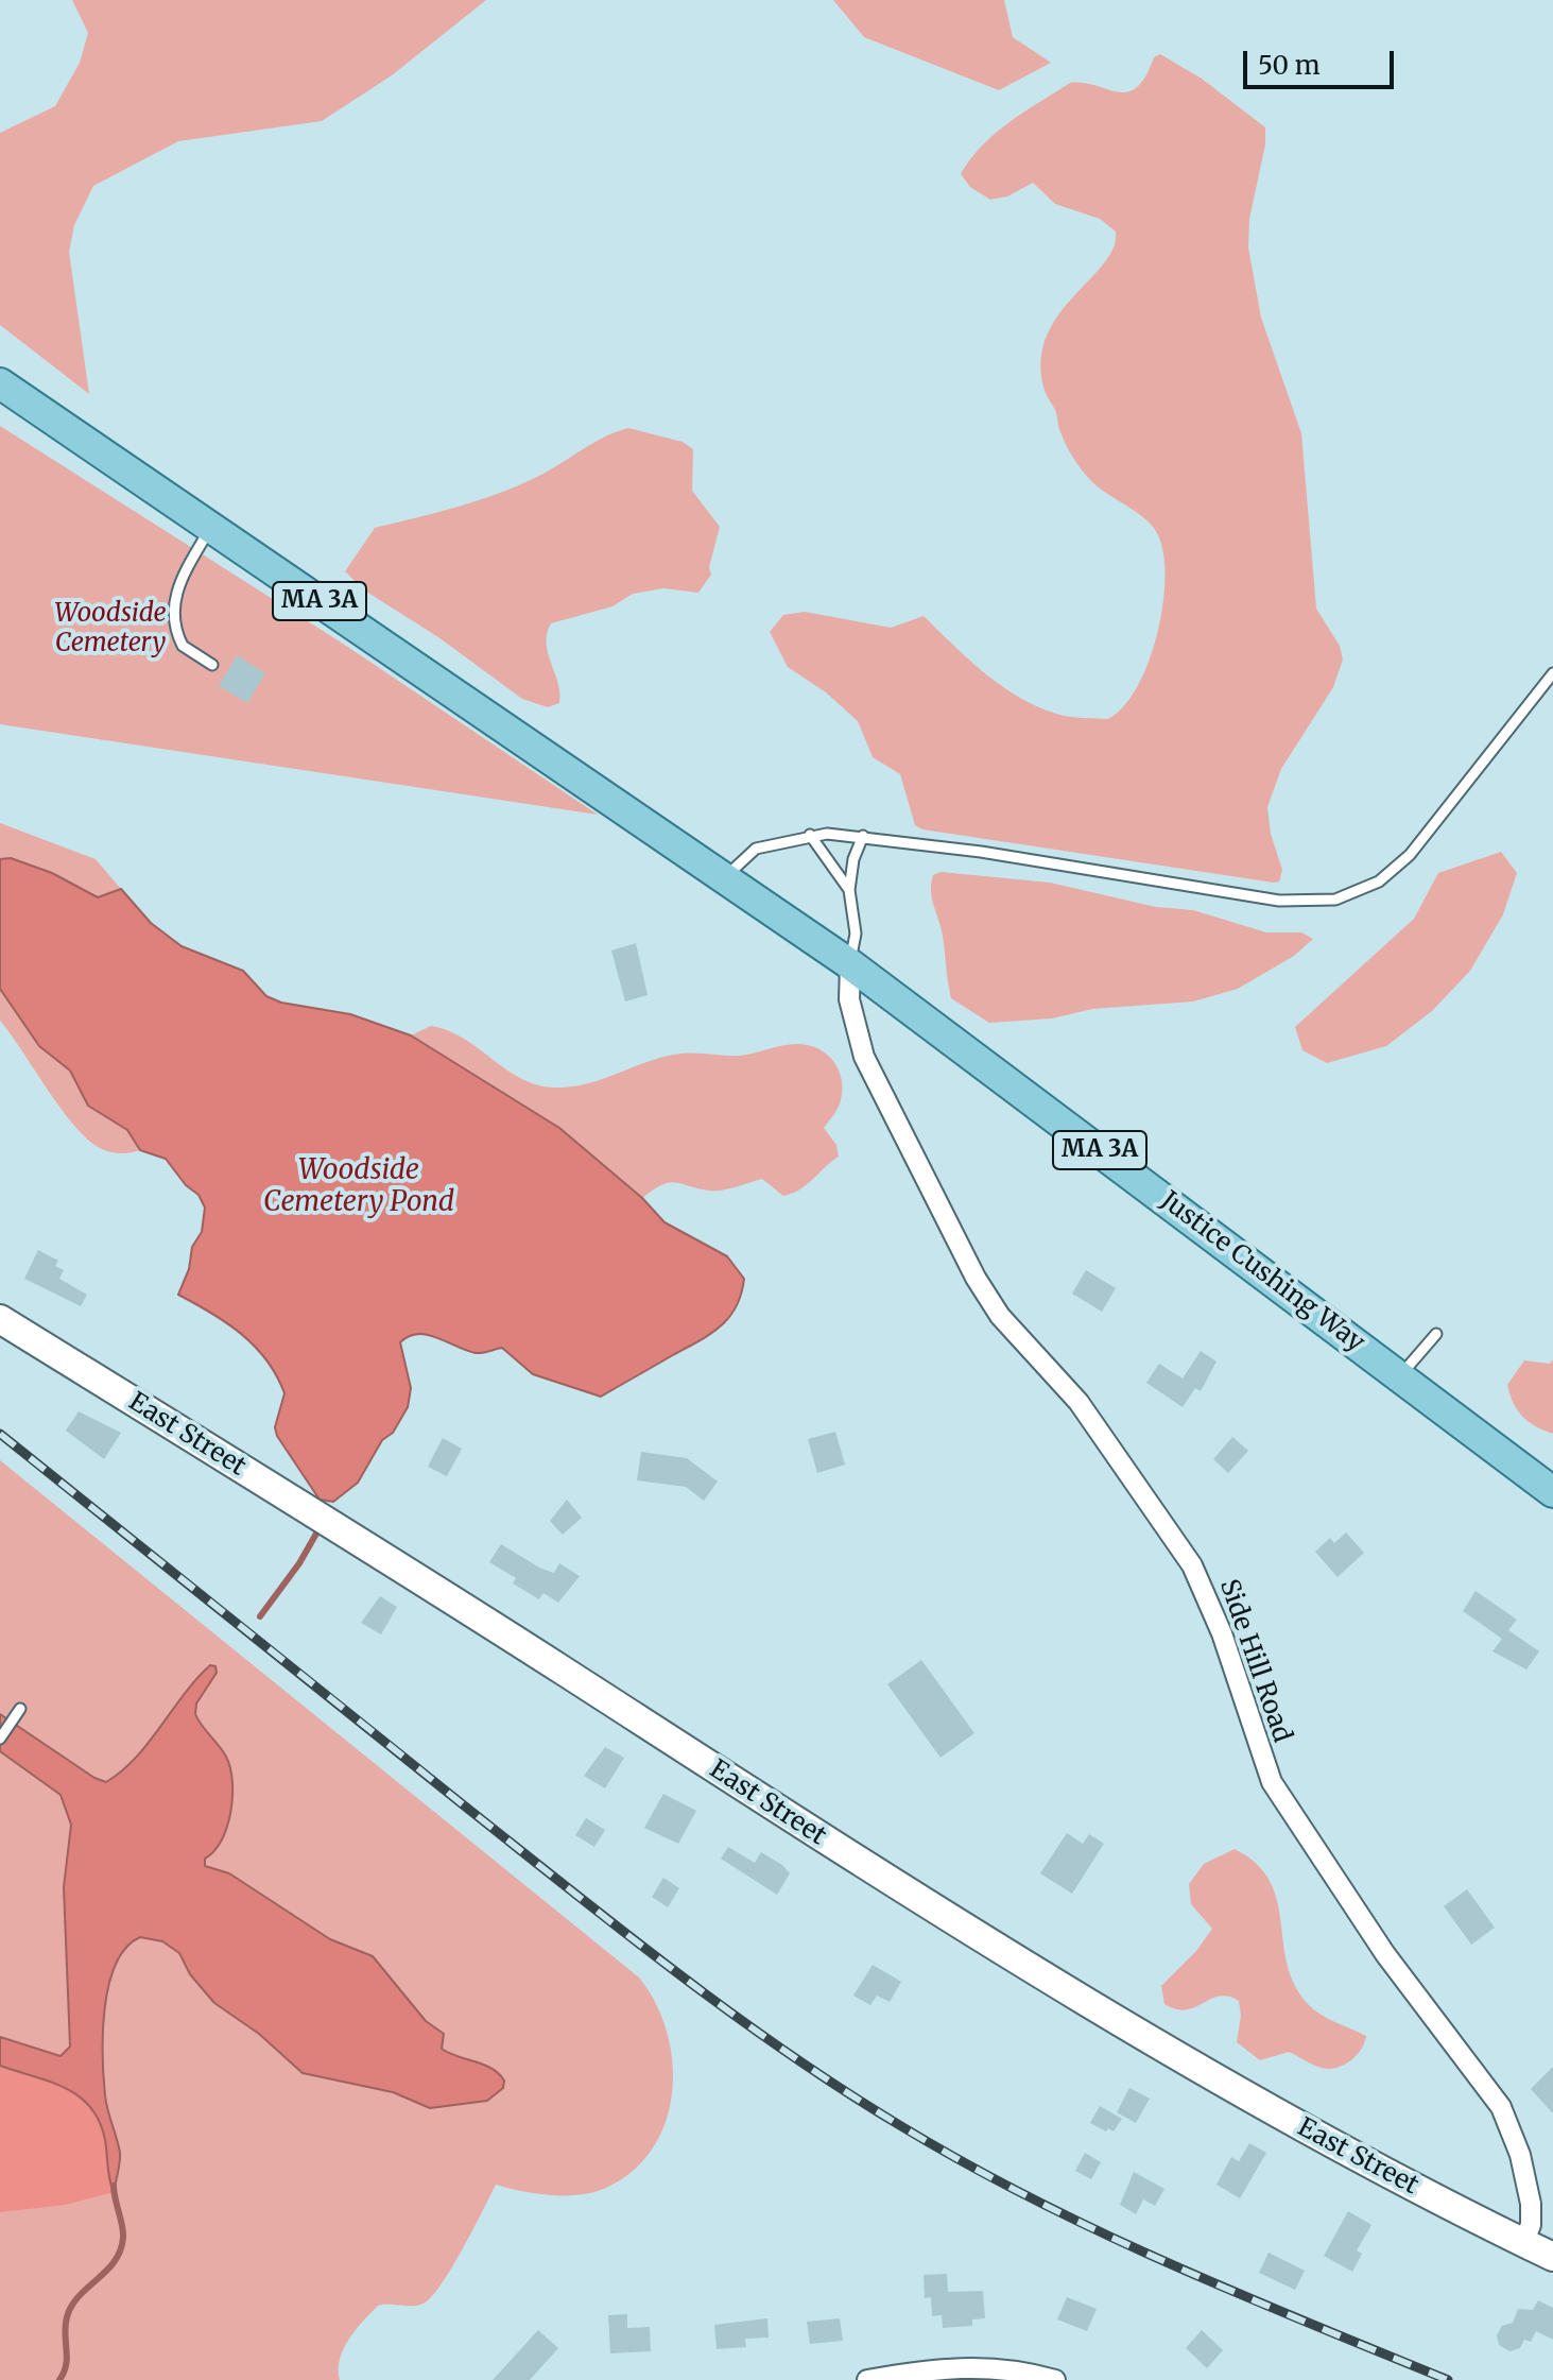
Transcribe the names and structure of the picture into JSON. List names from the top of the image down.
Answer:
{
  "streets": {
    "main road": ["MA 3A", "Justice Cushing Way", "East Street"],
    "street": ["Side Hill Road"]
  },
  "crossings": [
    ["MA 3A", "Justice Cushing Way"],
    ["Justice Cushing Way", "Side Hill Road"],
    ["East Street", "Side Hill Road"]
  ],
  "water": ["Woodside Cemetery Pond"],
  "parks": ["Woodside Cemetery"],
  "scale_bar": "50 m"
}
